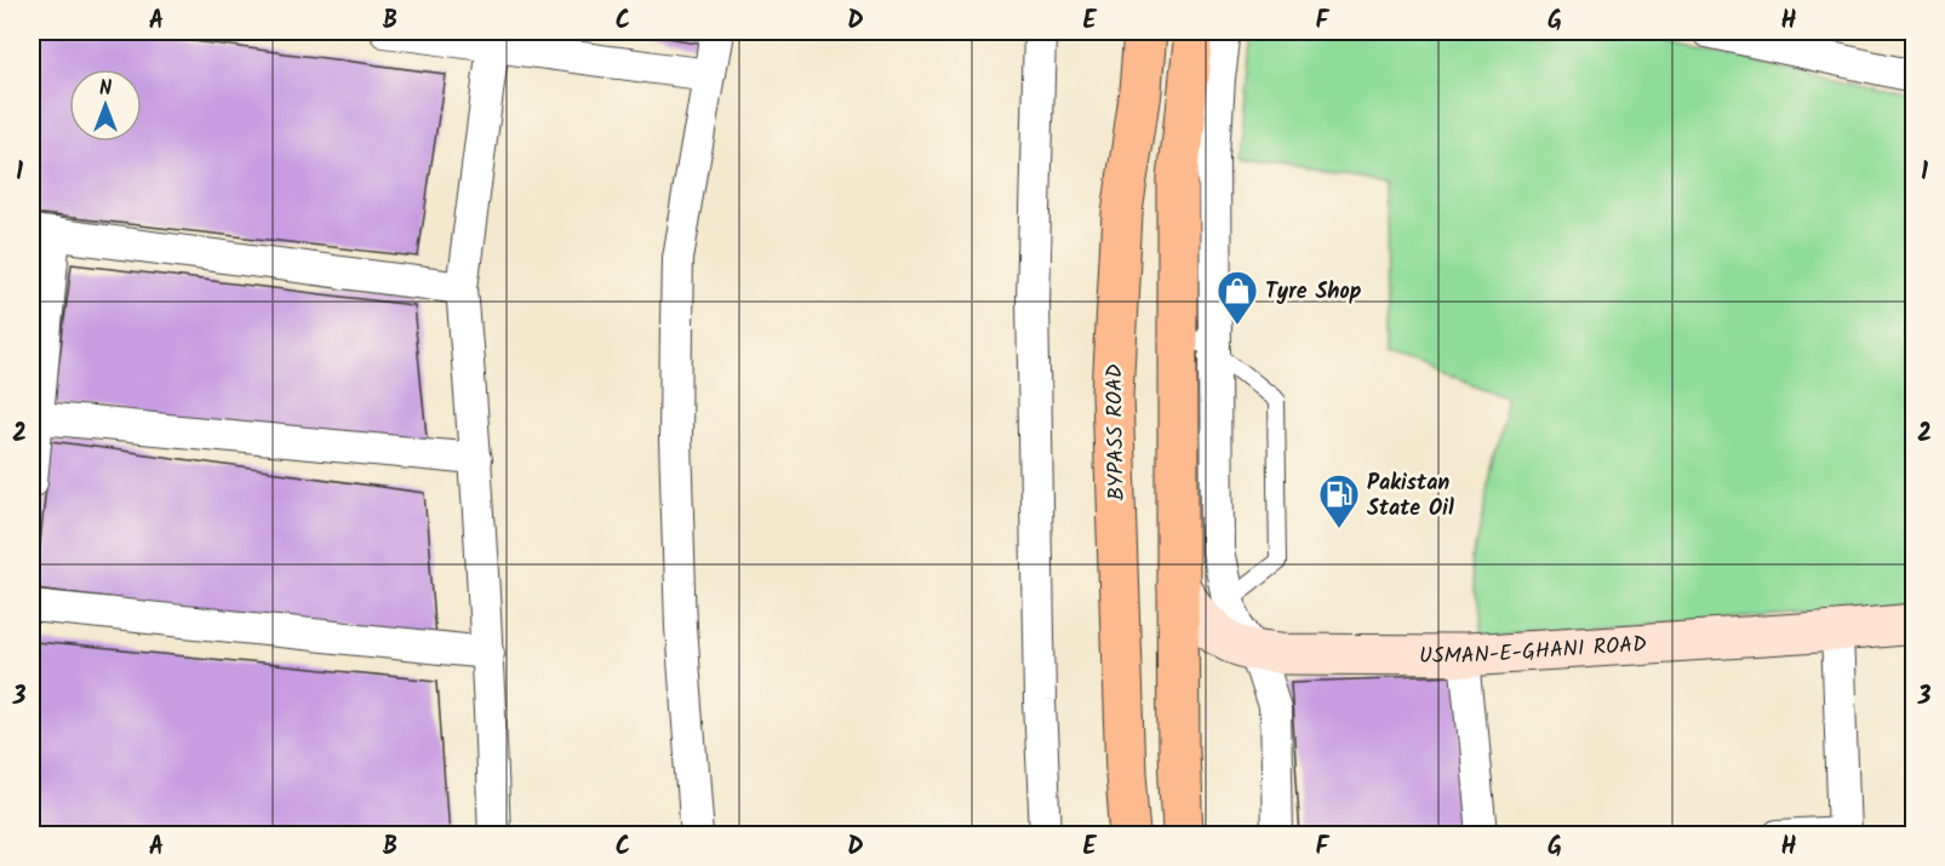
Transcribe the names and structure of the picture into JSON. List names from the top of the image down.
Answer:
{
  "streets": {
    "main road": ["BYPASS ROAD", "USMAN-E-GHANI ROAD"]
  },
  "places": {
    "shop": ["Tyre Shop"],
    "fuel station": ["Pakistan State Oil"]
  },
  "north": "top",
  "grid": {
    "columns": [
      "A",
      "B",
      "C",
      "D",
      "E",
      "F",
      "G",
      "H"
    ],
    "rows": ["1", "2", "3"]
  }
}
